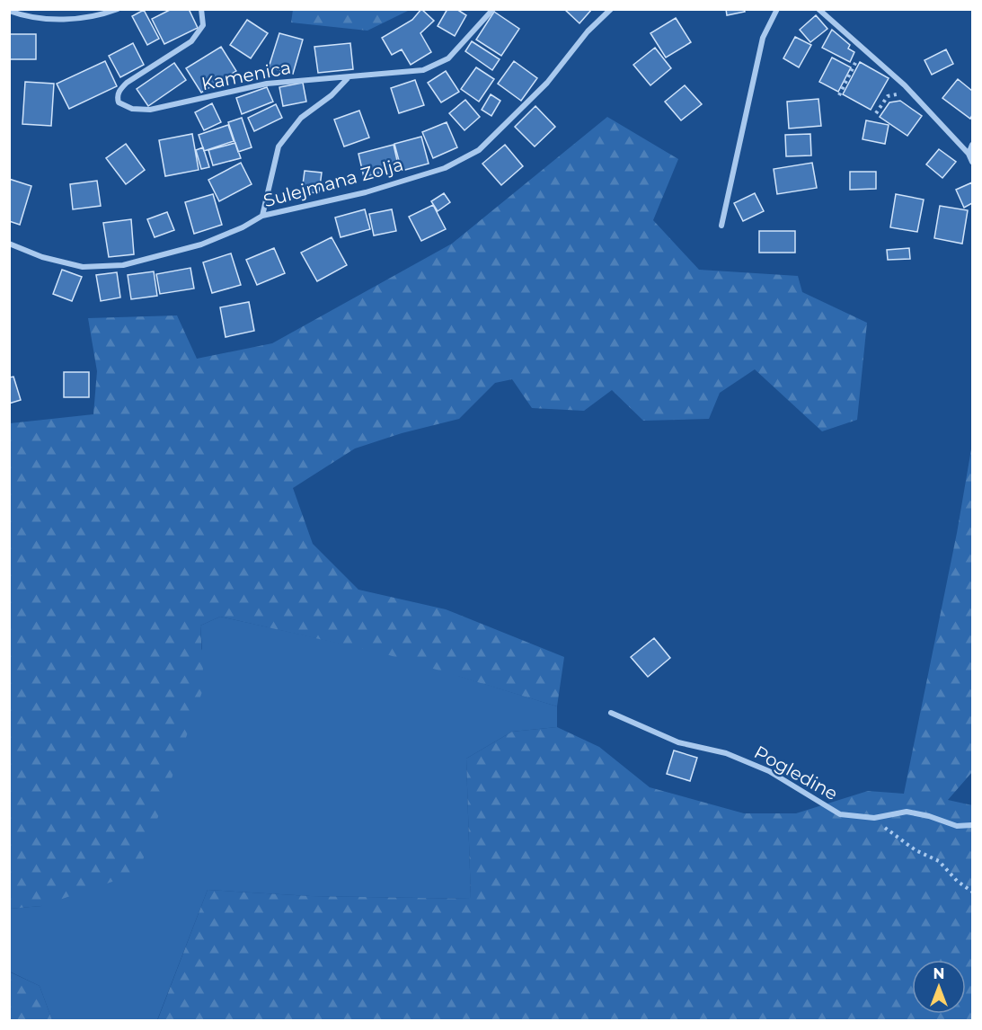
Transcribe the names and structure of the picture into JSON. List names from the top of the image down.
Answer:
{
  "streets": {
    "street": ["Kamenica", "Sulejmana Zolja", "Pogledine"]
  },
  "north": "top"
}
